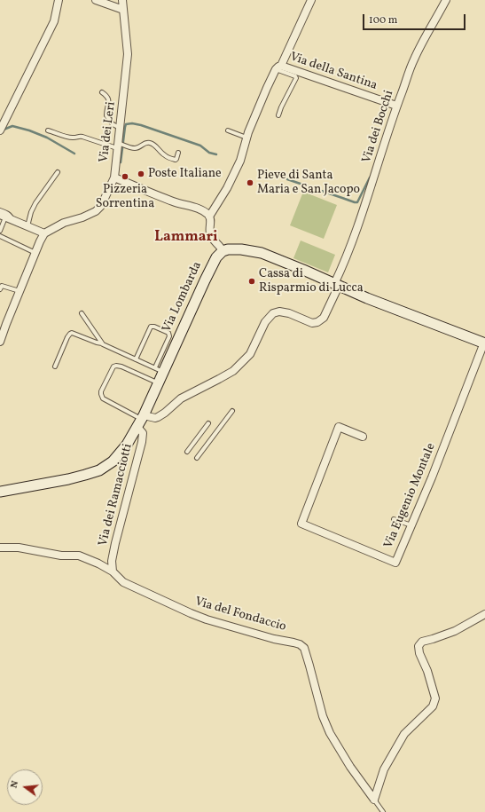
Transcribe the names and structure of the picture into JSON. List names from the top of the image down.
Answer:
{
  "streets": {
    "street": [
      "Via della Santina",
      "Via dei Bocchi",
      "Via dei Leri",
      "Via Lombarda",
      "Via dei Ramacciotti",
      "Via Eugenio Montale",
      "Via del Fondaccio"
    ]
  },
  "crossings": [
    ["Via della Santina", "Via dei Bocchi"],
    ["Via della Santina", "Via dei Leri"],
    ["Via Lombarda", "Via dei Ramacciotti"],
    ["Via dei Ramacciotti", "Via del Fondaccio"]
  ],
  "districts": ["Lammari"],
  "places": [
    "Poste Italiane",
    "Pizzeria Sorrentina",
    "Pieve di Santa Maria e San Jacopo",
    "Cassa di Risparmio di Lucca"
  ],
  "scale_bar": "100 m",
  "north": "left"
}
